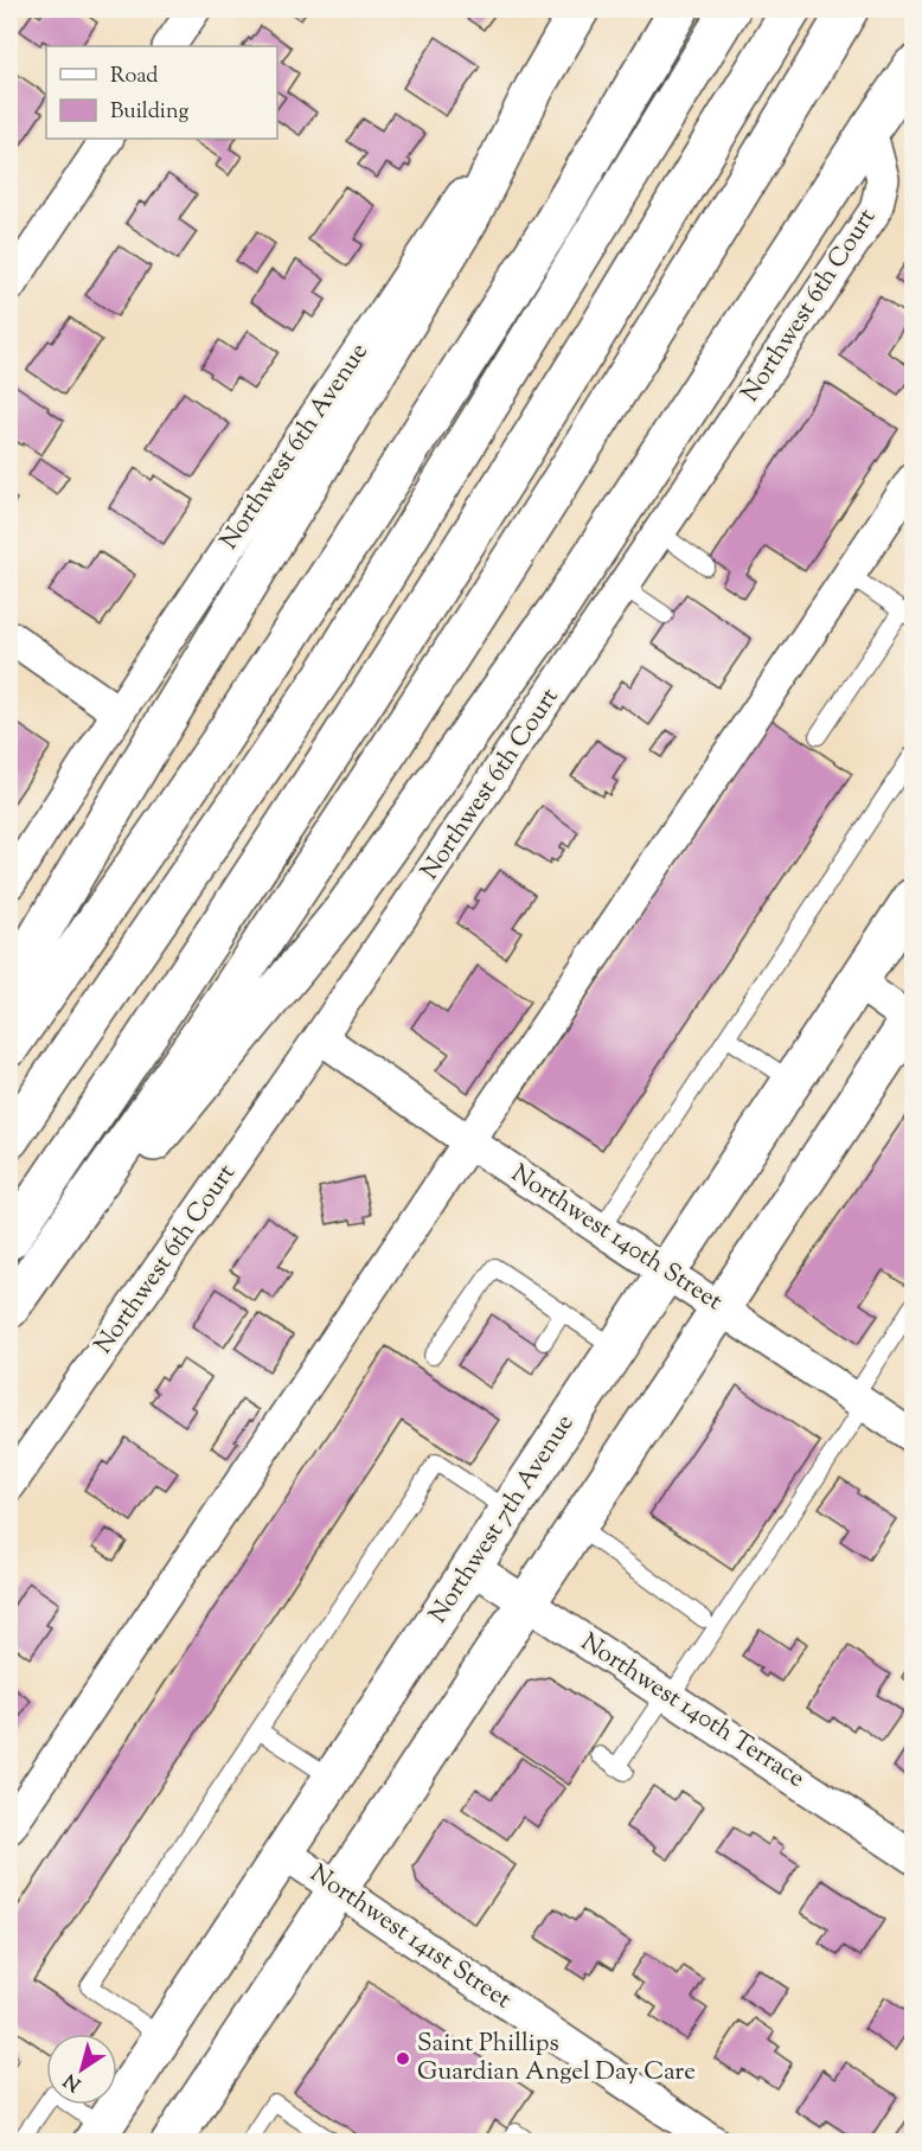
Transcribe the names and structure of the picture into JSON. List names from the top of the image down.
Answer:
{
  "streets": {
    "main road": ["Northwest 6th Avenue", "Northwest 7th Avenue"],
    "street": [
      "Northwest 6th Court",
      "Northwest 140th Street",
      "Northwest 140th Terrace",
      "Northwest 141st Street"
    ]
  },
  "crossings": [
    ["Northwest 6th Court", "Northwest 140th Street"],
    ["Northwest 140th Street", "Northwest 7th Avenue"],
    ["Northwest 7th Avenue", "Northwest 140th Terrace"],
    ["Northwest 7th Avenue", "Northwest 141st Street"]
  ],
  "places": ["Saint Phillips Guardian Angel Day Care"],
  "legend": ["Road", "Building"],
  "north": "bottom left"
}
